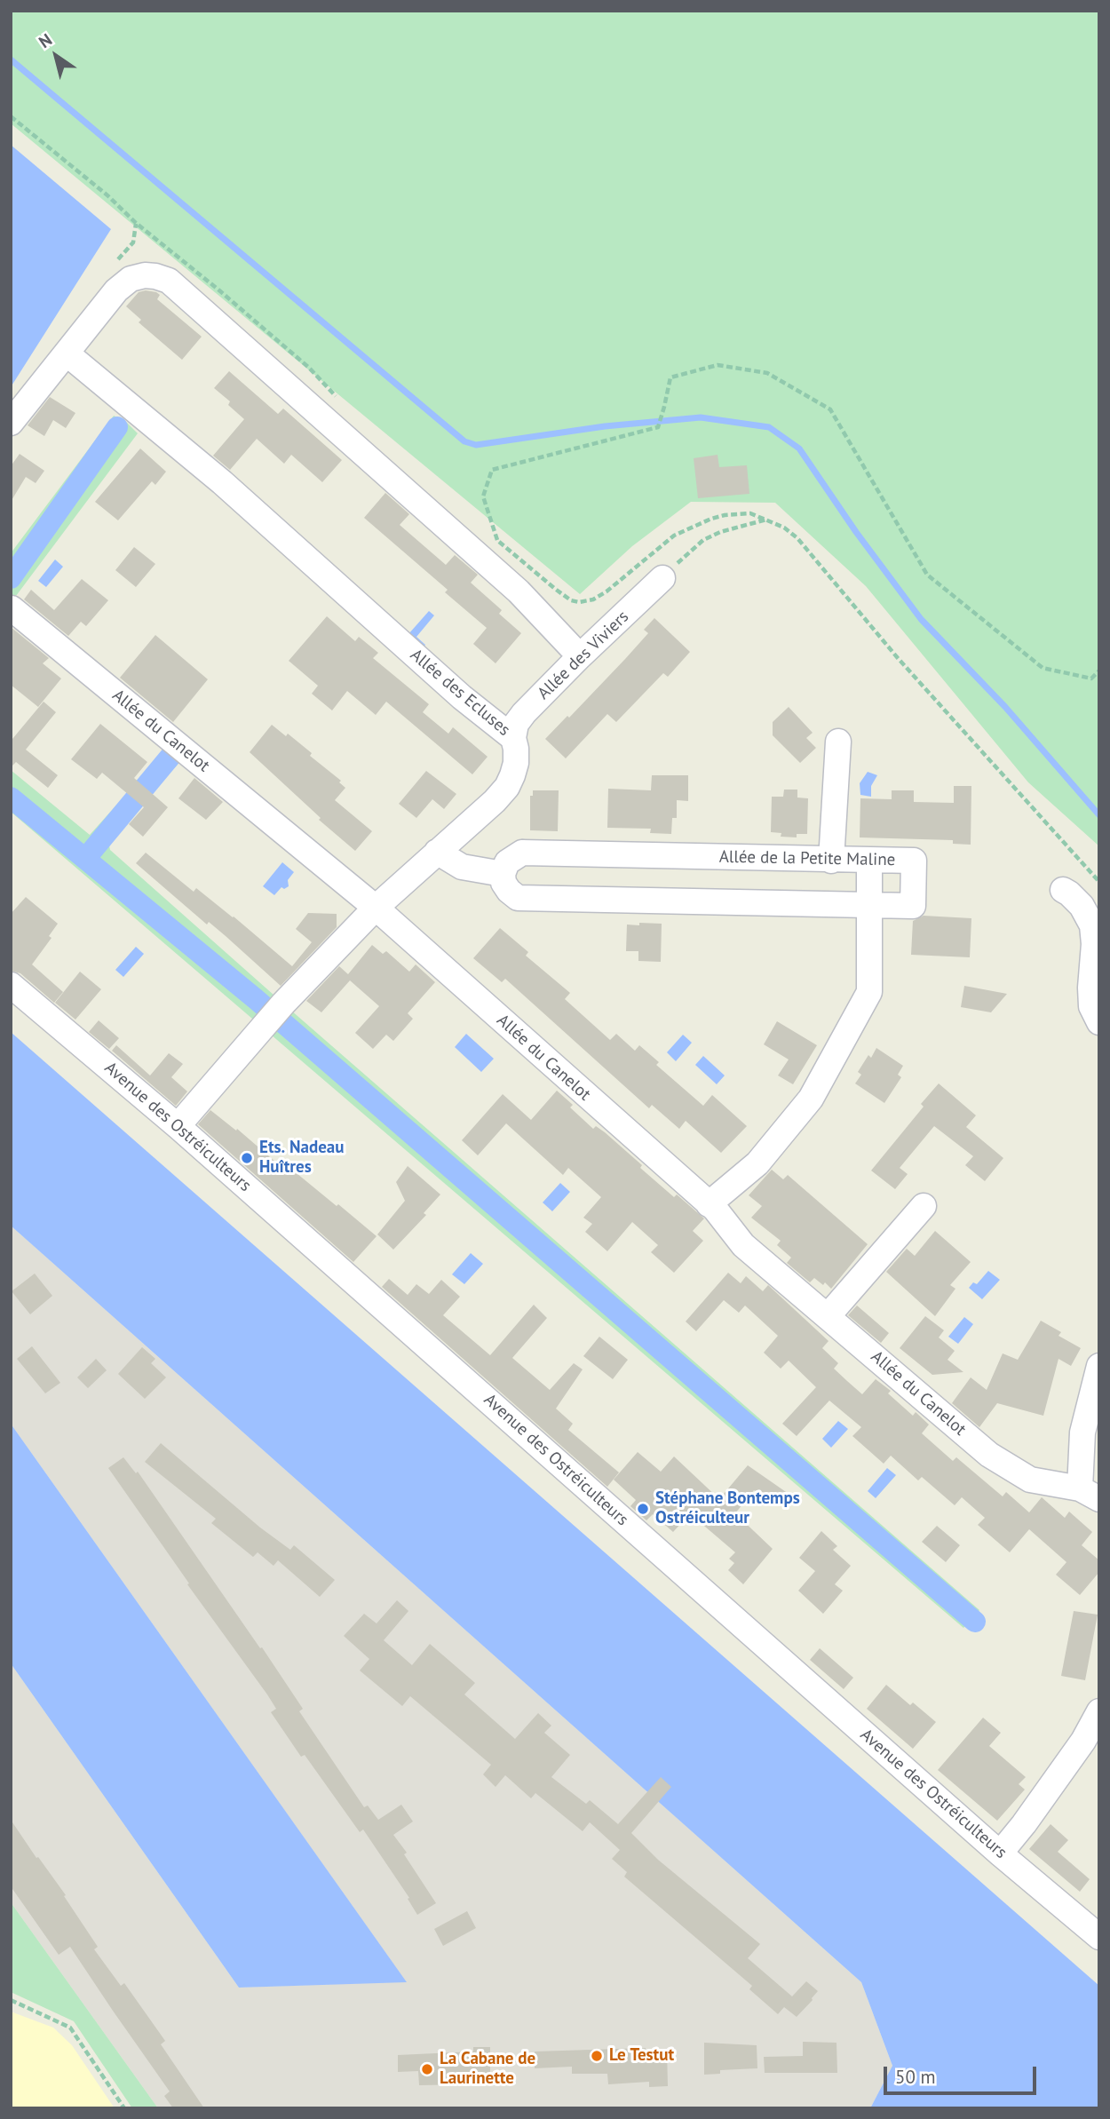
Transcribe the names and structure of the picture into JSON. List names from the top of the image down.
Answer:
{
  "streets": {
    "street": [
      "Allée des Viviers",
      "Allée des Ecluses",
      "Allée du Canelot",
      "Allée de la Petite Maline",
      "Avenue des Ostréiculteurs"
    ]
  },
  "crossings": [
    ["Allée des Viviers", "Allée des Ecluses"],
    ["Allée des Ecluses", "Allée du Canelot"],
    ["Allée des Ecluses", "Avenue des Ostréiculteurs"]
  ],
  "places": [
    "Ets. Nadeau Huîtres",
    "Stéphane Bontemps Ostréiculteur",
    "Le Testut",
    "La Cabane de Laurinette"
  ],
  "scale_bar": "50 m",
  "north": "top left"
}
